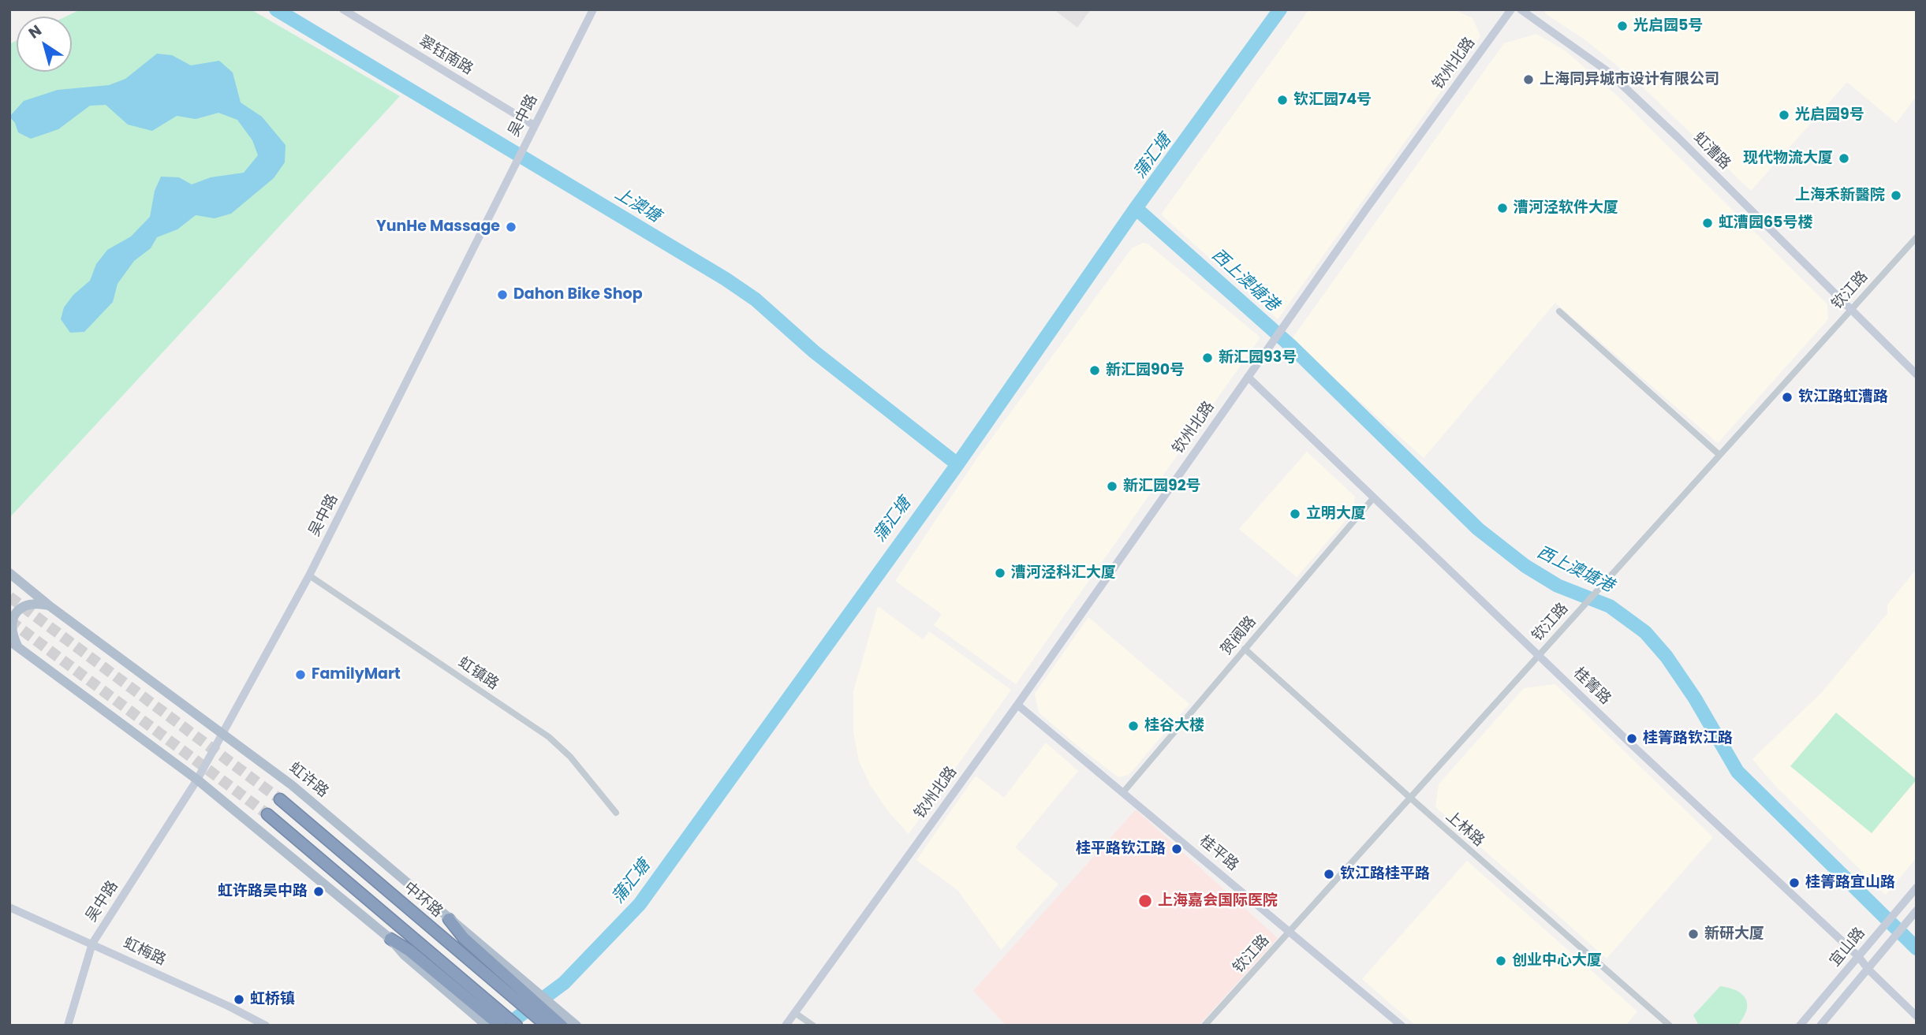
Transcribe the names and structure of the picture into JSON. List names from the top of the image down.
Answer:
{
  "streets": {
    "highway": ["中环路"],
    "main road": ["虹许路"],
    "street": [
      "翠钰南路",
      "钦州北路",
      "吴中路",
      "虹漕路",
      "钦江路",
      "贺阀路",
      "虹镇路",
      "桂箐路",
      "上林路",
      "桂平路",
      "宜山路",
      "虹梅路"
    ]
  },
  "crossings": [
    ["翠钰南路", "吴中路"],
    ["钦州北路", "桂箐路"],
    ["钦州北路", "桂平路"],
    ["吴中路", "虹镇路"],
    ["吴中路", "虹许路"],
    ["吴中路", "虹梅路"],
    ["虹漕路", "钦江路"],
    ["钦江路", "桂箐路"],
    ["钦江路", "上林路"],
    ["钦江路", "桂平路"],
    ["贺阀路", "桂箐路"],
    ["贺阀路", "上林路"],
    ["贺阀路", "桂平路"],
    ["桂箐路", "宜山路"]
  ],
  "water": ["蒲汇塘", "上澳塘", "西上澳塘港"],
  "places": [
    "光启园5号",
    "上海同异城市设计有限公司",
    "钦汇园74号",
    "光启园9号",
    "现代物流大厦",
    "上海禾新醫院",
    "漕河泾软件大厦",
    "虹漕园65号楼",
    "YunHe Massage",
    "Dahon Bike Shop",
    "新汇园93号",
    "新汇园90号",
    "钦江路虹漕路",
    "新汇园92号",
    "立明大厦",
    "漕河泾科汇大厦",
    "FamilyMart",
    "桂谷大楼",
    "桂箐路钦江路",
    "桂平路钦江路",
    "钦江路桂平路",
    "桂箐路宜山路",
    "虹许路吴中路",
    "上海嘉会国际医院",
    "新研大厦",
    "创业中心大厦",
    "虹桥镇"
  ],
  "north": "top left"
}
